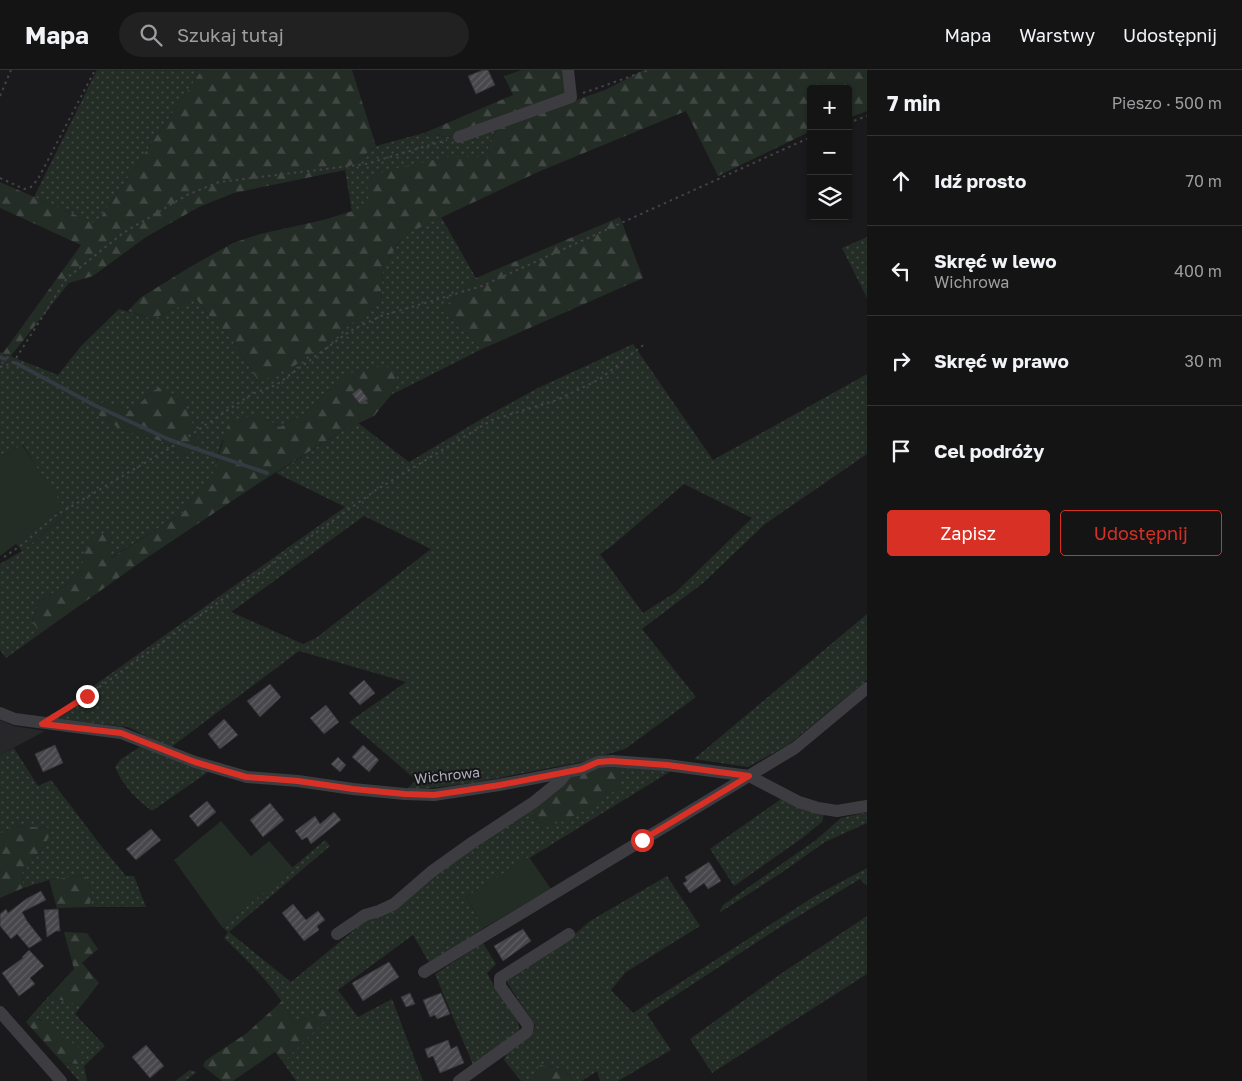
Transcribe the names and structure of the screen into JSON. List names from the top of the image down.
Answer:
{
  "streets": {
    "street": ["Wichrowa"]
  },
  "page": {
    "header": "Mapa",
    "search": "Szukaj tutaj",
    "nav": ["Mapa", "Warstwy", "Udostępnij"],
    "heading": ["7 min", "Pieszo · 500 m"],
    "map_buttons": ["+", "−"],
    "list": [
      ["Idź prosto", "70 m"],
      ["Skręć w lewo", "Wichrowa", "400 m"],
      ["Skręć w prawo", "30 m"],
      "Cel podróży"
    ],
    "buttons": ["Zapisz", "Udostępnij"]
  }
}
